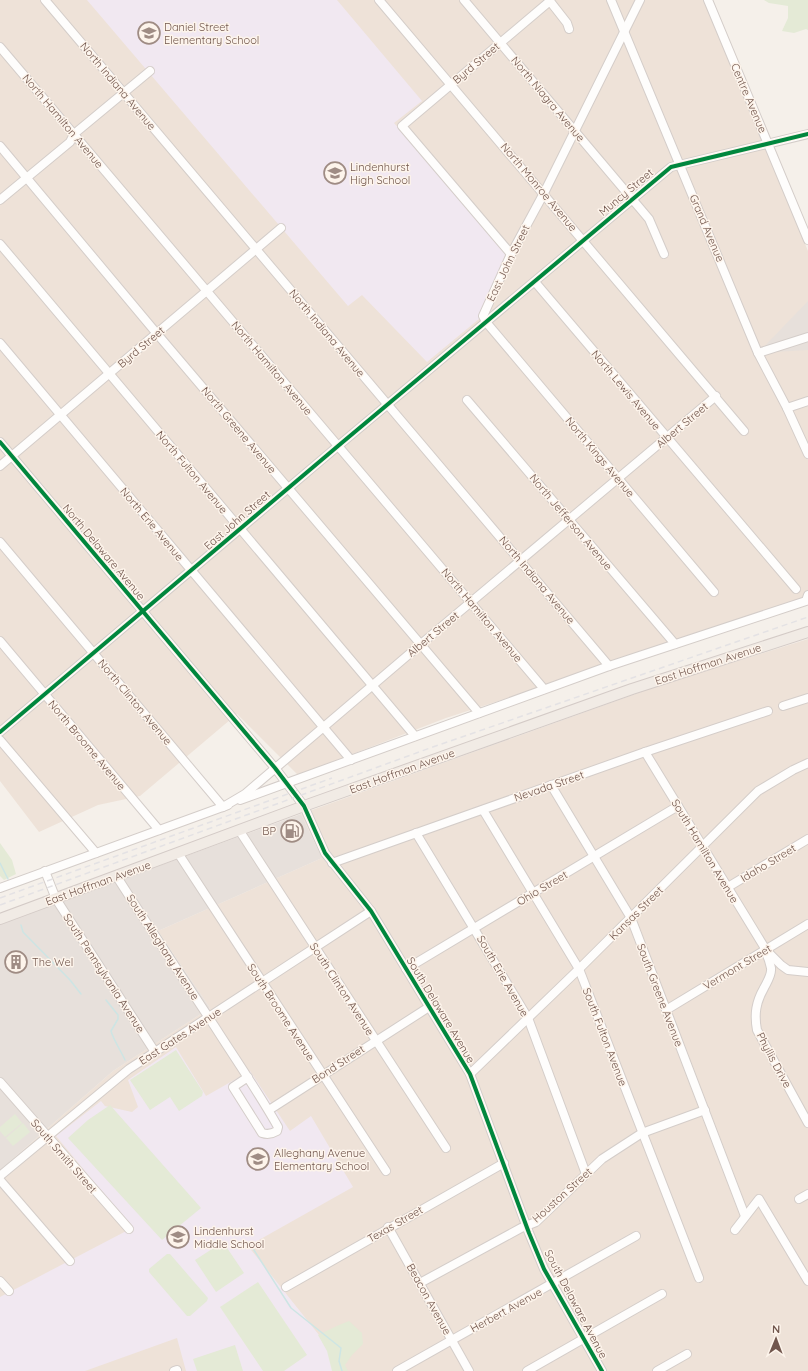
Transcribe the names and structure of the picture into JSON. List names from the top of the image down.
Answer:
{
  "streets": {
    "main road": ["East Hoffman Avenue"],
    "street": [
      "Byrd Street",
      "North Indiana Avenue",
      "Centre Avenue",
      "North Niagra Avenue",
      "North Hamilton Avenue",
      "North Monroe Avenue",
      "Muncy Street",
      "Grand Avenue",
      "East John Street",
      "North Lewis Avenue",
      "Albert Street",
      "North Greene Avenue",
      "North Kings Avenue",
      "North Fulton Avenue",
      "North Jefferson Avenue",
      "North Erie Avenue",
      "North Delaware Avenue",
      "North Clinton Avenue",
      "North Broome Avenue",
      "Nevada Street",
      "South Hamilton Avenue",
      "Idaho Street",
      "Ohio Street",
      "Kansas Street",
      "South Alleghany Avenue",
      "Vermont Street",
      "South Pennsylvania Avenue",
      "South Erie Avenue",
      "South Clinton Avenue",
      "South Greene Avenue",
      "South Delaware Avenue",
      "South Broome Avenue",
      "East Gates Avenue",
      "South Fulton Avenue",
      "Phyllis Drive",
      "Bond Street",
      "South Smith Street",
      "Houston Street",
      "Texas Street",
      "Beacon Avenue",
      "Herbert Avenue"
    ]
  },
  "crossings": [
    ["Byrd Street", "North Indiana Avenue"],
    ["Byrd Street", "North Niagra Avenue"],
    ["Byrd Street", "North Hamilton Avenue"],
    ["Byrd Street", "North Monroe Avenue"],
    ["Byrd Street", "East John Street"],
    ["Byrd Street", "North Greene Avenue"],
    ["Byrd Street", "North Fulton Avenue"],
    ["Byrd Street", "North Erie Avenue"],
    ["Byrd Street", "North Delaware Avenue"],
    ["North Indiana Avenue", "East John Street"],
    ["North Indiana Avenue", "Albert Street"],
    ["Centre Avenue", "Muncy Street"],
    ["North Niagra Avenue", "Muncy Street"],
    ["North Niagra Avenue", "East John Street"],
    ["North Hamilton Avenue", "East John Street"],
    ["North Hamilton Avenue", "Albert Street"],
    ["North Monroe Avenue", "Muncy Street"],
    ["North Monroe Avenue", "East John Street"],
    ["North Monroe Avenue", "Albert Street"],
    ["Muncy Street", "Grand Avenue"],
    ["Muncy Street", "East John Street"],
    ["Muncy Street", "North Lewis Avenue"],
    ["Muncy Street", "North Kings Avenue"],
    ["Grand Avenue", "East John Street"],
    ["East John Street", "North Greene Avenue"],
    ["East John Street", "North Kings Avenue"],
    ["East John Street", "North Fulton Avenue"],
    ["East John Street", "North Erie Avenue"],
    ["East John Street", "North Delaware Avenue"],
    ["East John Street", "North Clinton Avenue"],
    ["East John Street", "North Broome Avenue"],
    ["North Lewis Avenue", "Albert Street"],
    ["Albert Street", "North Greene Avenue"],
    ["Albert Street", "North Kings Avenue"],
    ["Albert Street", "North Fulton Avenue"],
    ["Albert Street", "North Jefferson Avenue"],
    ["Albert Street", "North Erie Avenue"],
    ["Albert Street", "North Delaware Avenue"],
    ["Albert Street", "North Clinton Avenue"],
    ["North Delaware Avenue", "South Delaware Avenue"],
    ["East Hoffman Avenue", "South Alleghany Avenue"],
    ["East Hoffman Avenue", "South Pennsylvania Avenue"],
    ["East Hoffman Avenue", "South Clinton Avenue"],
    ["East Hoffman Avenue", "South Delaware Avenue"],
    ["East Hoffman Avenue", "South Broome Avenue"],
    ["Nevada Street", "South Hamilton Avenue"],
    ["Nevada Street", "South Erie Avenue"],
    ["Nevada Street", "South Greene Avenue"],
    ["Nevada Street", "South Delaware Avenue"],
    ["Nevada Street", "South Fulton Avenue"],
    ["South Hamilton Avenue", "Idaho Street"],
    ["South Hamilton Avenue", "Ohio Street"],
    ["South Hamilton Avenue", "Kansas Street"],
    ["South Hamilton Avenue", "Vermont Street"],
    ["South Hamilton Avenue", "Phyllis Drive"],
    ["Ohio Street", "South Erie Avenue"],
    ["Ohio Street", "South Greene Avenue"],
    ["Ohio Street", "South Delaware Avenue"],
    ["Ohio Street", "South Fulton Avenue"],
    ["Kansas Street", "South Erie Avenue"],
    ["Kansas Street", "South Greene Avenue"],
    ["Kansas Street", "South Delaware Avenue"],
    ["Kansas Street", "South Fulton Avenue"],
    ["South Alleghany Avenue", "East Gates Avenue"],
    ["South Alleghany Avenue", "Bond Street"],
    ["Vermont Street", "South Greene Avenue"],
    ["Vermont Street", "Phyllis Drive"],
    ["South Pennsylvania Avenue", "East Gates Avenue"],
    ["South Erie Avenue", "Houston Street"],
    ["South Clinton Avenue", "East Gates Avenue"],
    ["South Clinton Avenue", "Bond Street"],
    ["South Greene Avenue", "Houston Street"],
    ["South Delaware Avenue", "East Gates Avenue"],
    ["South Delaware Avenue", "Bond Street"],
    ["South Delaware Avenue", "Houston Street"],
    ["South Delaware Avenue", "Texas Street"],
    ["South Delaware Avenue", "Herbert Avenue"],
    ["South Broome Avenue", "East Gates Avenue"],
    ["South Broome Avenue", "Bond Street"],
    ["East Gates Avenue", "South Smith Street"],
    ["South Fulton Avenue", "Houston Street"],
    ["Houston Street", "Beacon Avenue"],
    ["Texas Street", "Beacon Avenue"],
    ["Beacon Avenue", "Herbert Avenue"]
  ],
  "places": {
    "school or university": [
      "Daniel Street Elementary School",
      "Lindenhurst High School",
      "Alleghany Avenue Elementary School",
      "Lindenhurst Middle School"
    ],
    "fuel station": ["BP"],
    "building": ["The Wel"]
  },
  "north": "top"
}
